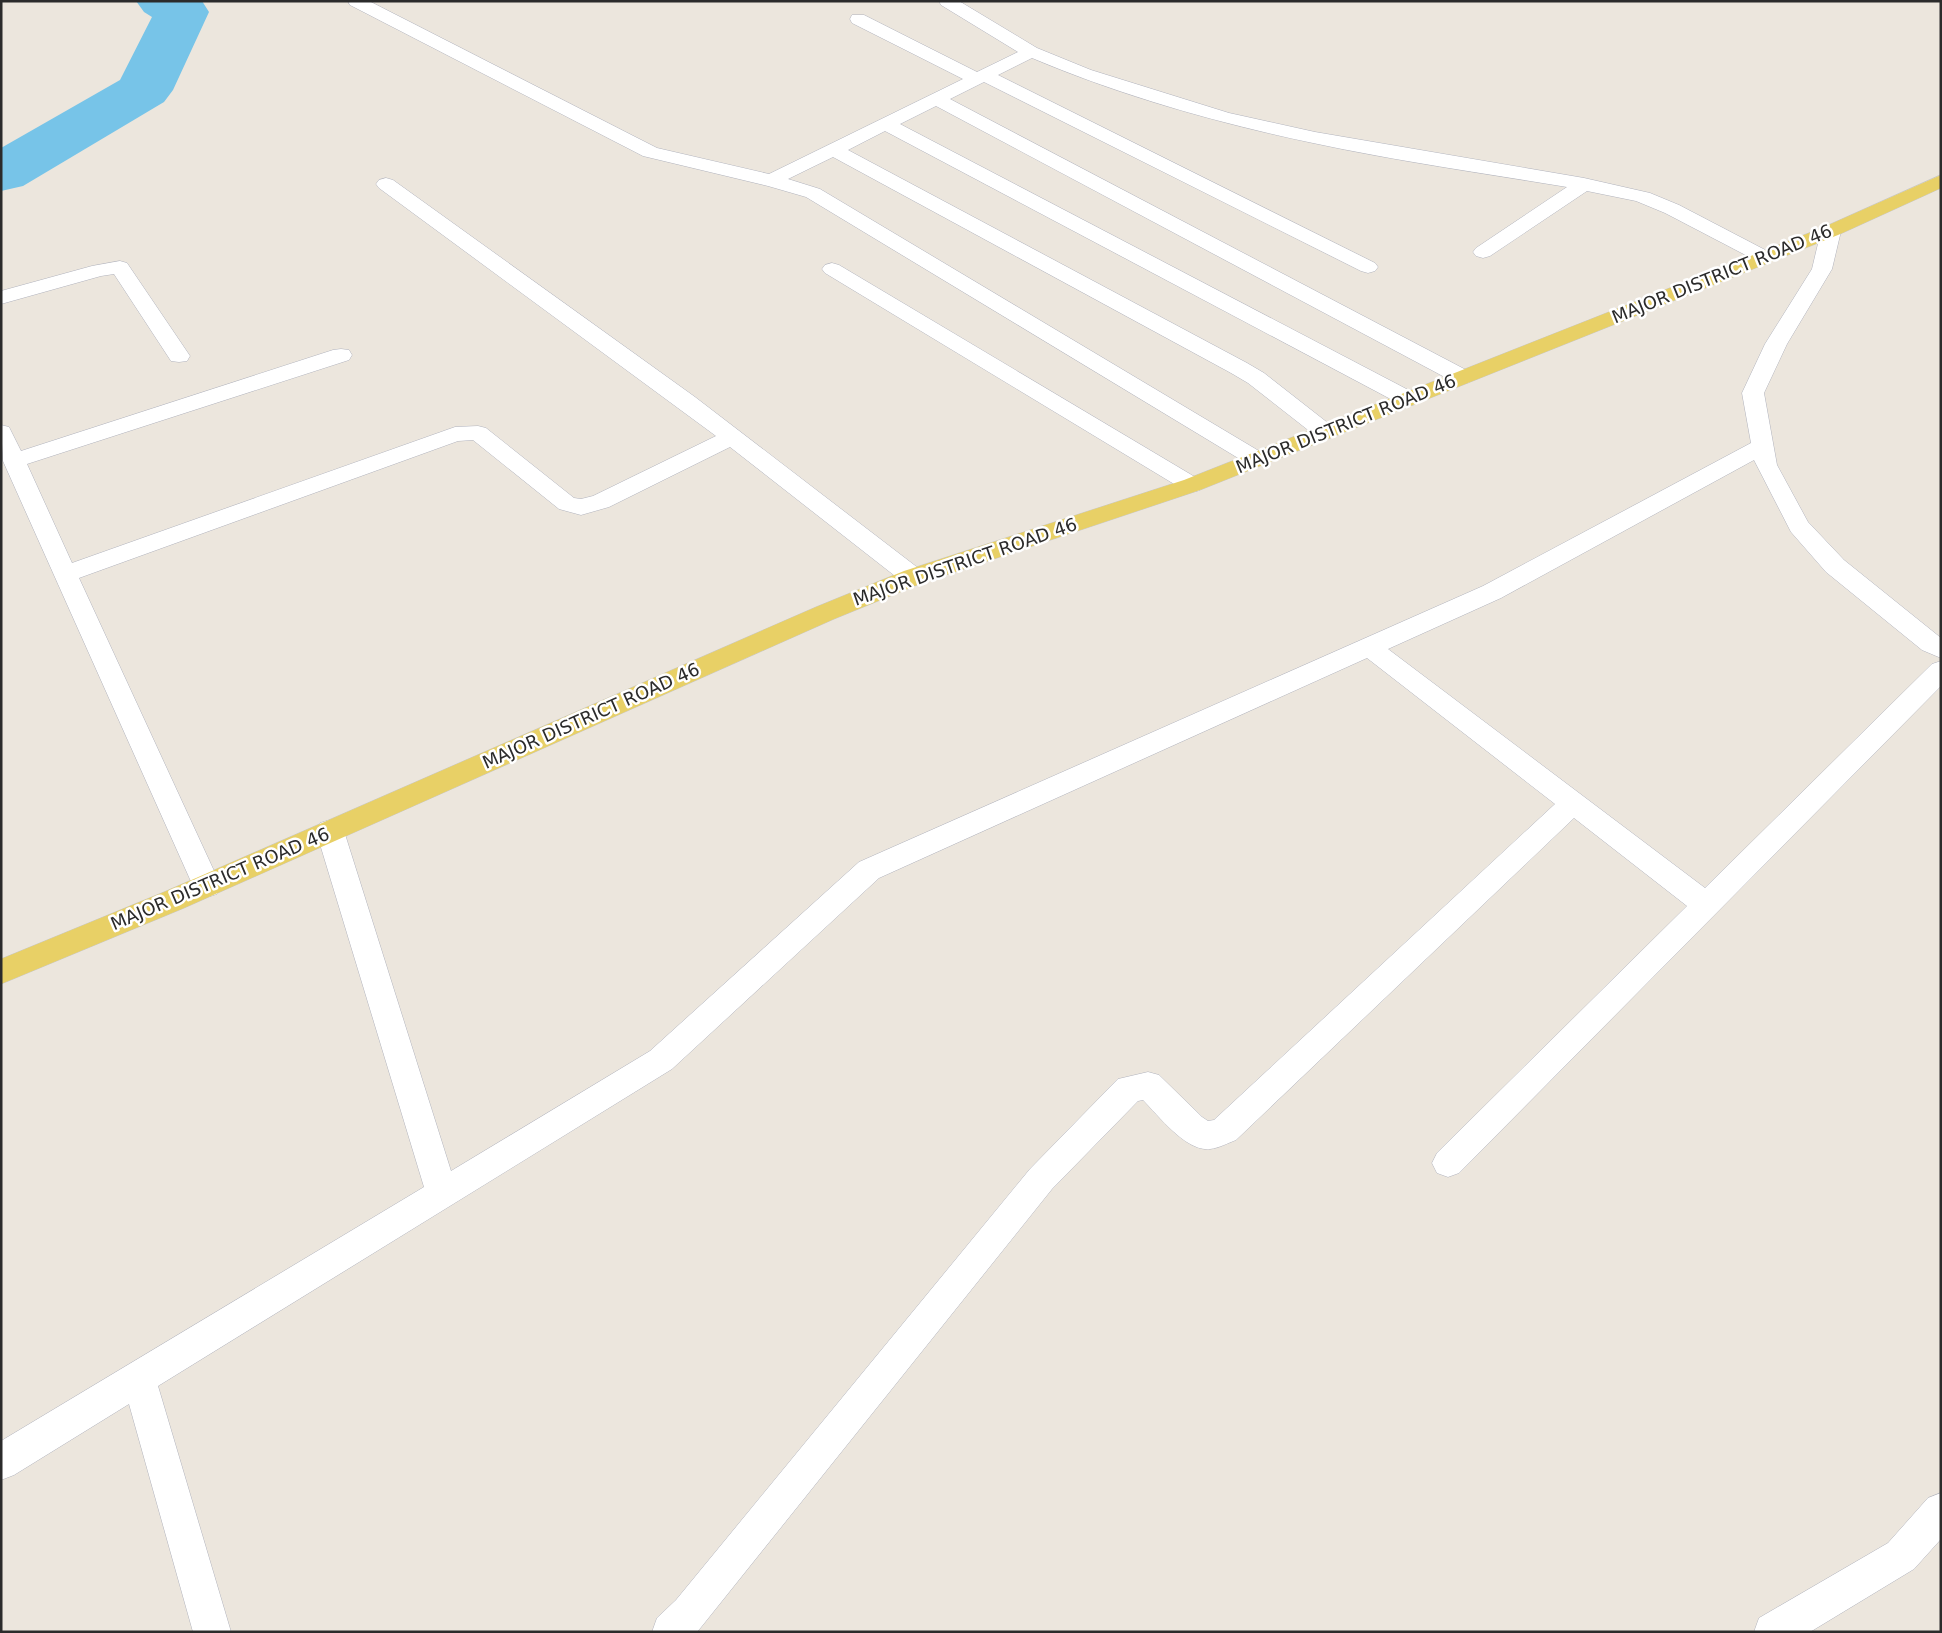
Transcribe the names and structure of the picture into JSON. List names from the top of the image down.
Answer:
{
  "streets": {
    "main road": ["MAJOR DISTRICT ROAD 46"]
  }
}
